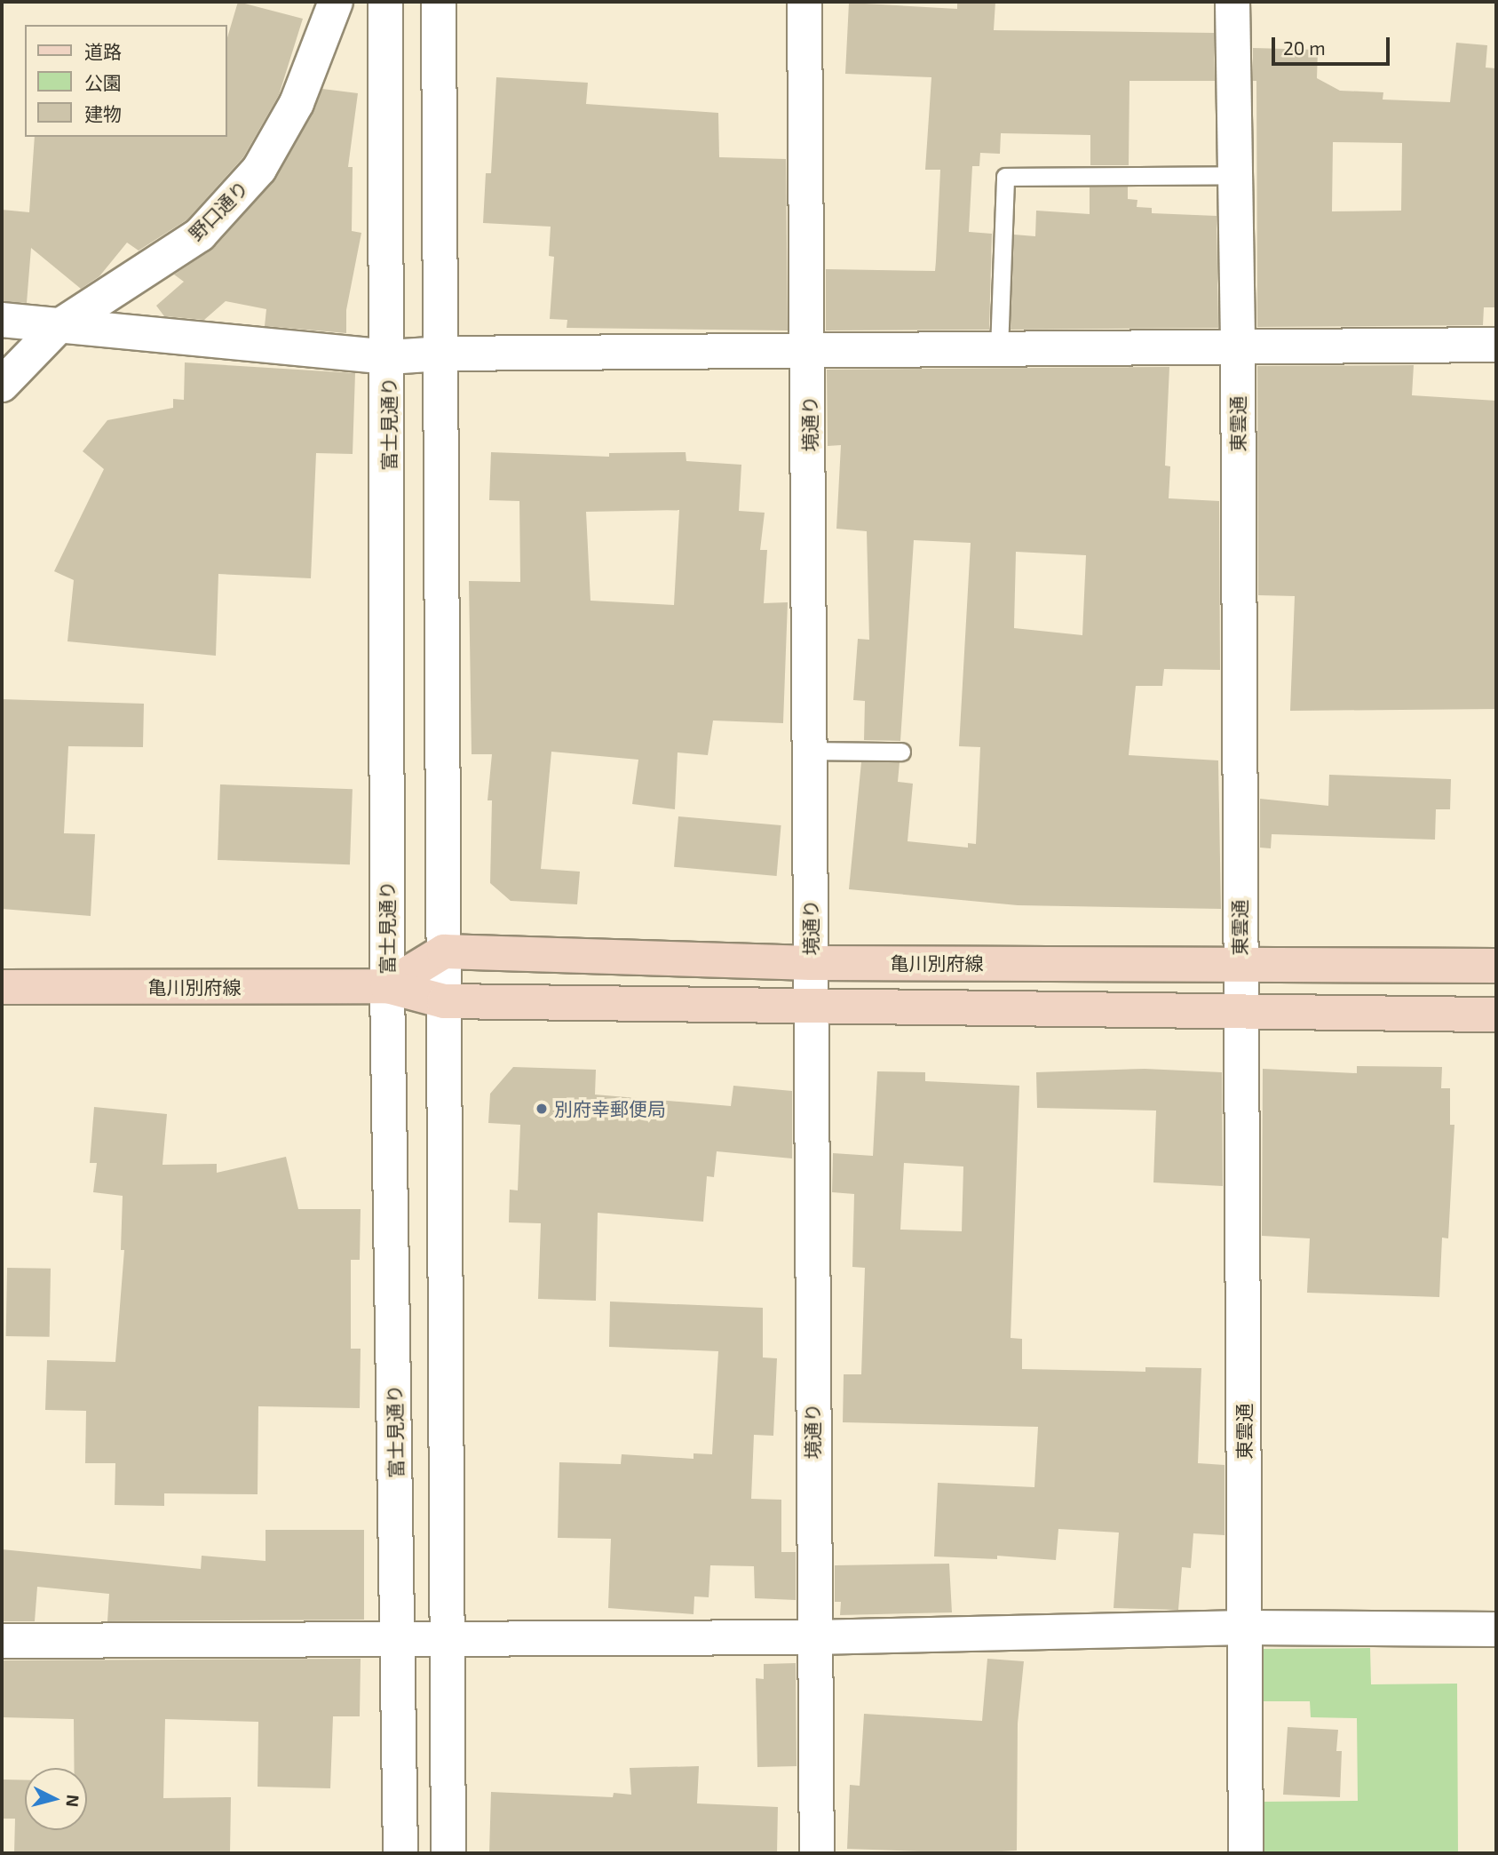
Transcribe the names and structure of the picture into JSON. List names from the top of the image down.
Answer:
{
  "streets": {
    "main road": ["亀川別府線"],
    "street": [
      "野口通り",
      "富士見通り",
      "境通り",
      "東雲通"
    ]
  },
  "crossings": [
    ["富士見通り", "亀川別府線"],
    ["境通り", "亀川別府線"],
    ["東雲通", "亀川別府線"]
  ],
  "places": ["別府幸郵便局"],
  "legend": ["道路", "公園", "建物"],
  "scale_bar": "20 m",
  "north": "right"
}
